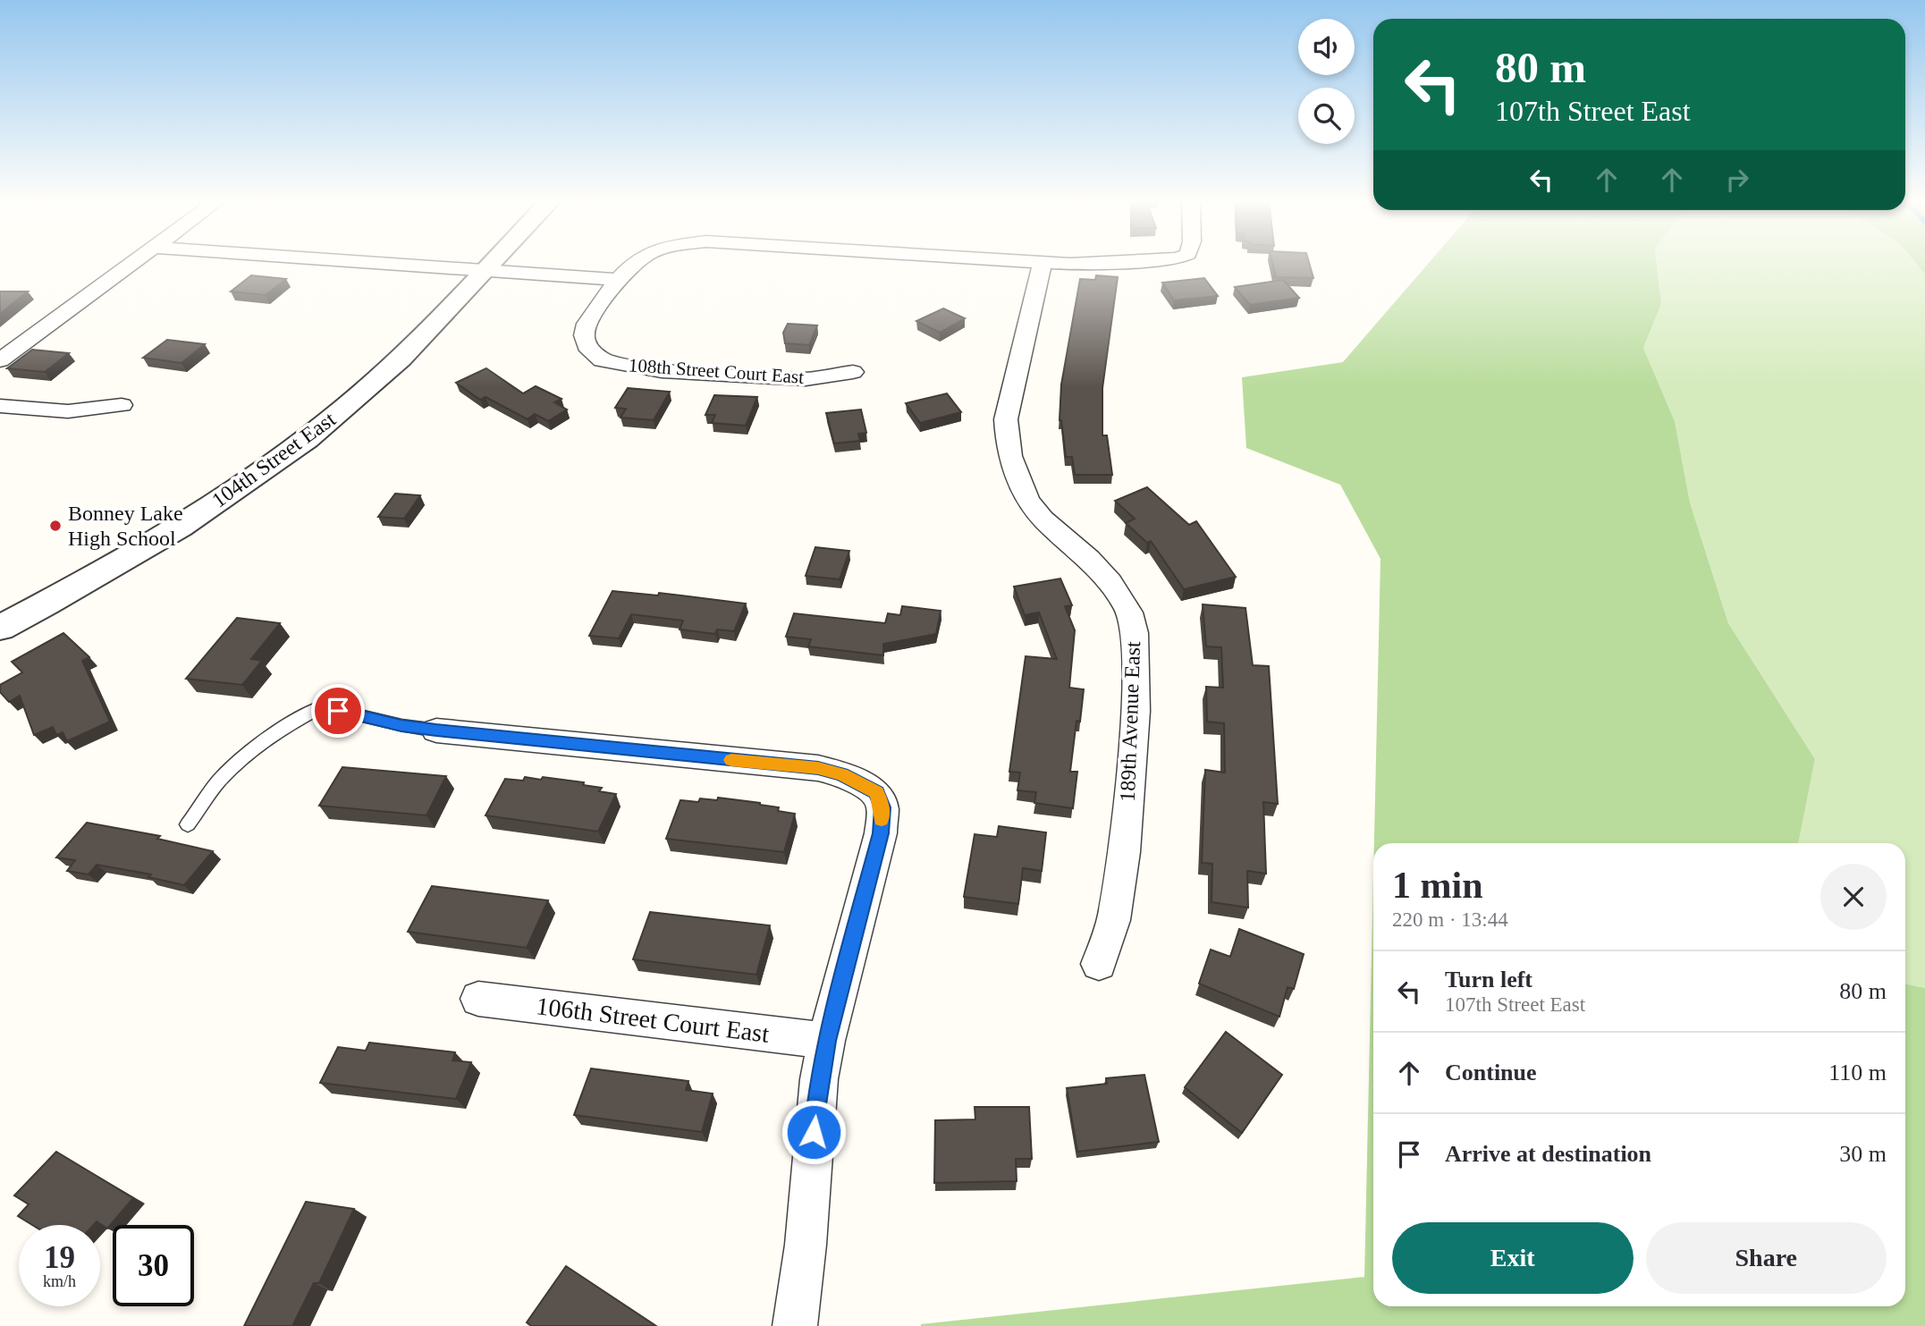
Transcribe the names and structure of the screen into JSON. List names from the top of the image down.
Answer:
{
  "streets": {
    "street": [
      "108th Street Court East",
      "104th Street East",
      "189th Avenue East",
      "106th Street Court East"
    ]
  },
  "places": ["Bonney Lake High School"],
  "page": {
    "turn": ["80 m", "107th Street East"],
    "heading": ["1 min", "220 m · 13:44"],
    "list": [
      {
        "name": "Turn left",
        "note": "107th Street East",
        "value": "80 m"
      },
      {
        "name": "Continue",
        "value": "110 m"
      },
      {
        "name": "Arrive at destination",
        "value": "30 m"
      }
    ],
    "buttons": ["Exit", "Share"],
    "speed": "19 km/h",
    "limit": "30"
  }
}
